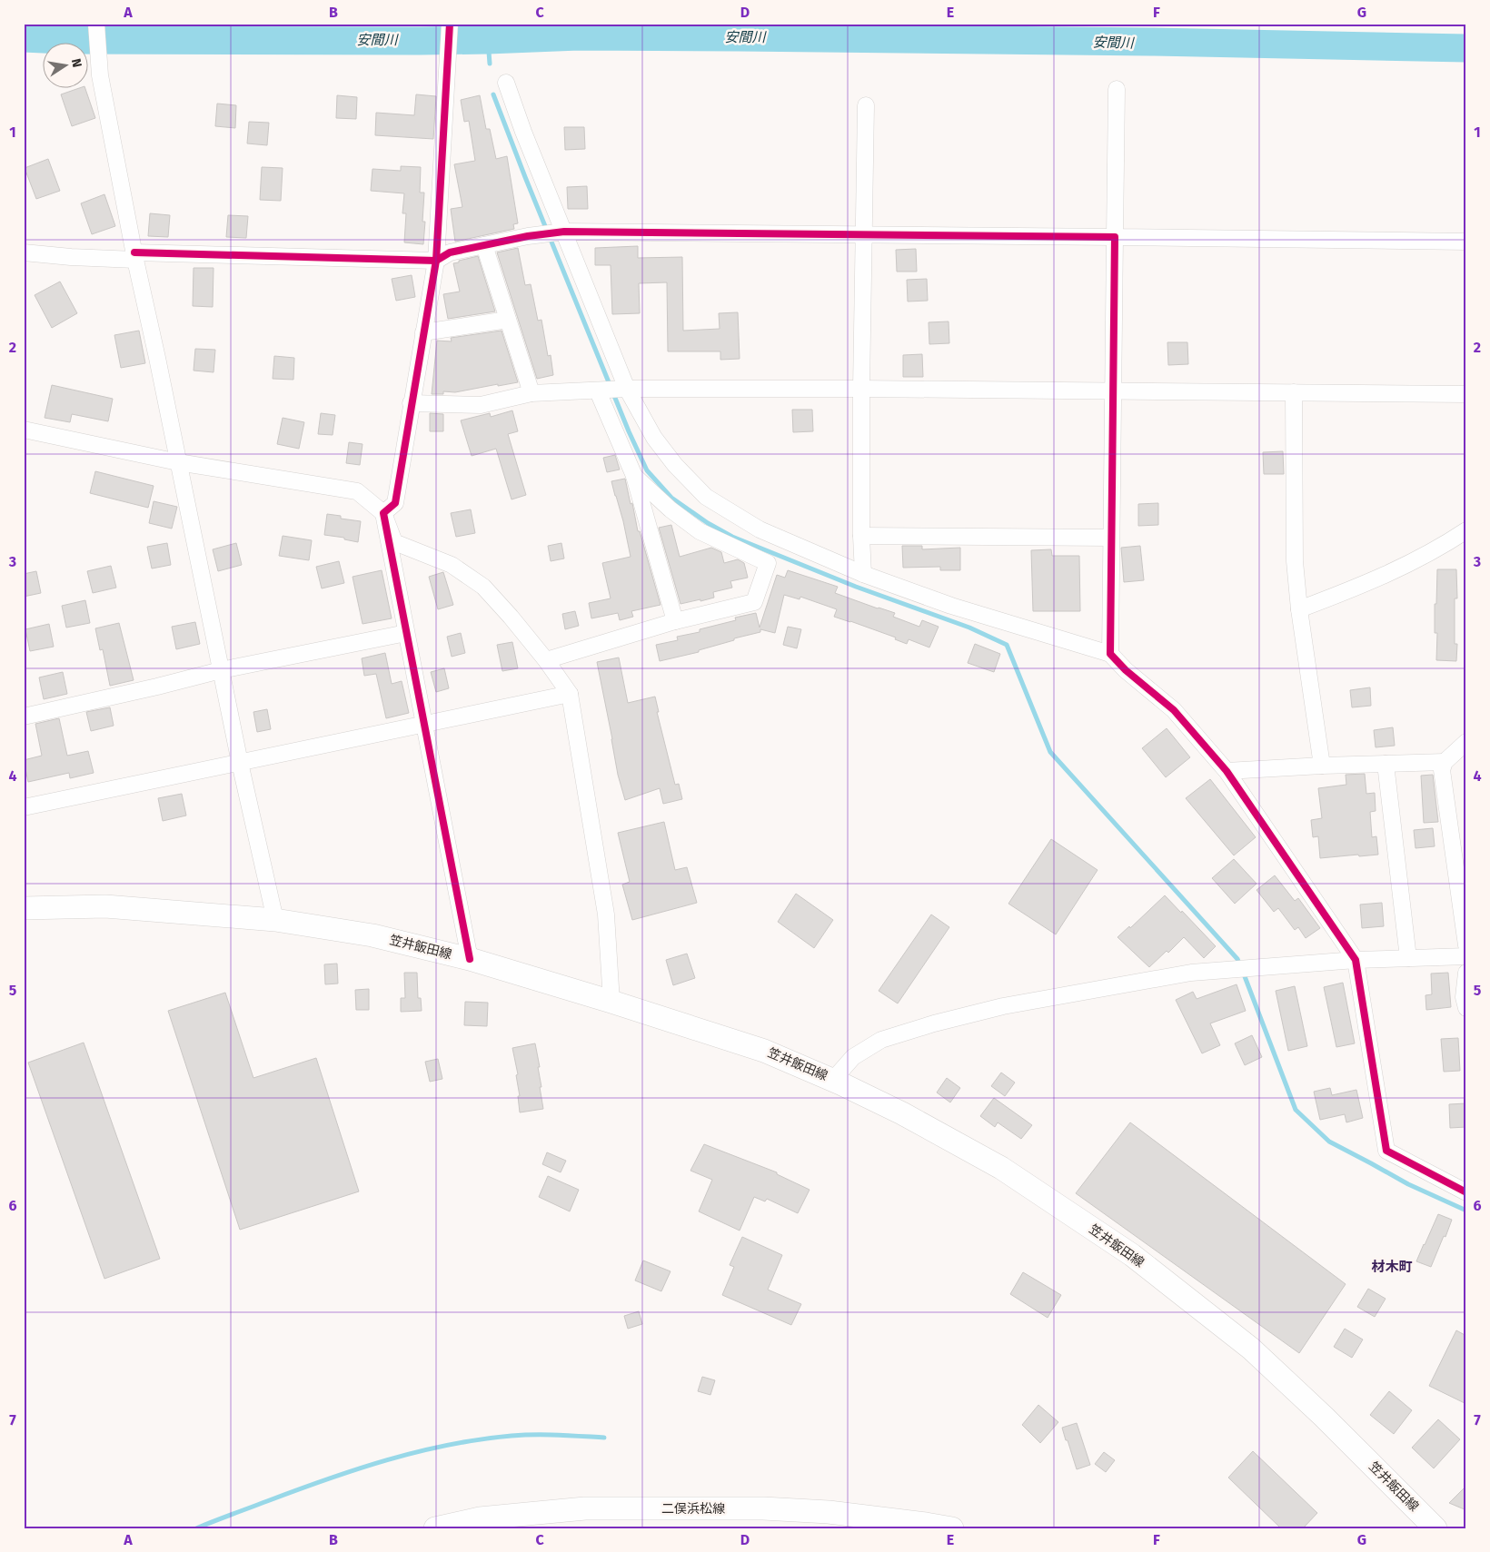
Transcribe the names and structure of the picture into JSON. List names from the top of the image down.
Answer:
{
  "streets": {
    "main road": ["笠井飯田線", "二俣浜松線"]
  },
  "districts": ["材木町"],
  "water": ["安間川"],
  "north": "right",
  "grid": {
    "columns": [
      "A",
      "B",
      "C",
      "D",
      "E",
      "F",
      "G"
    ],
    "rows": [
      "1",
      "2",
      "3",
      "4",
      "5",
      "6",
      "7"
    ]
  }
}
